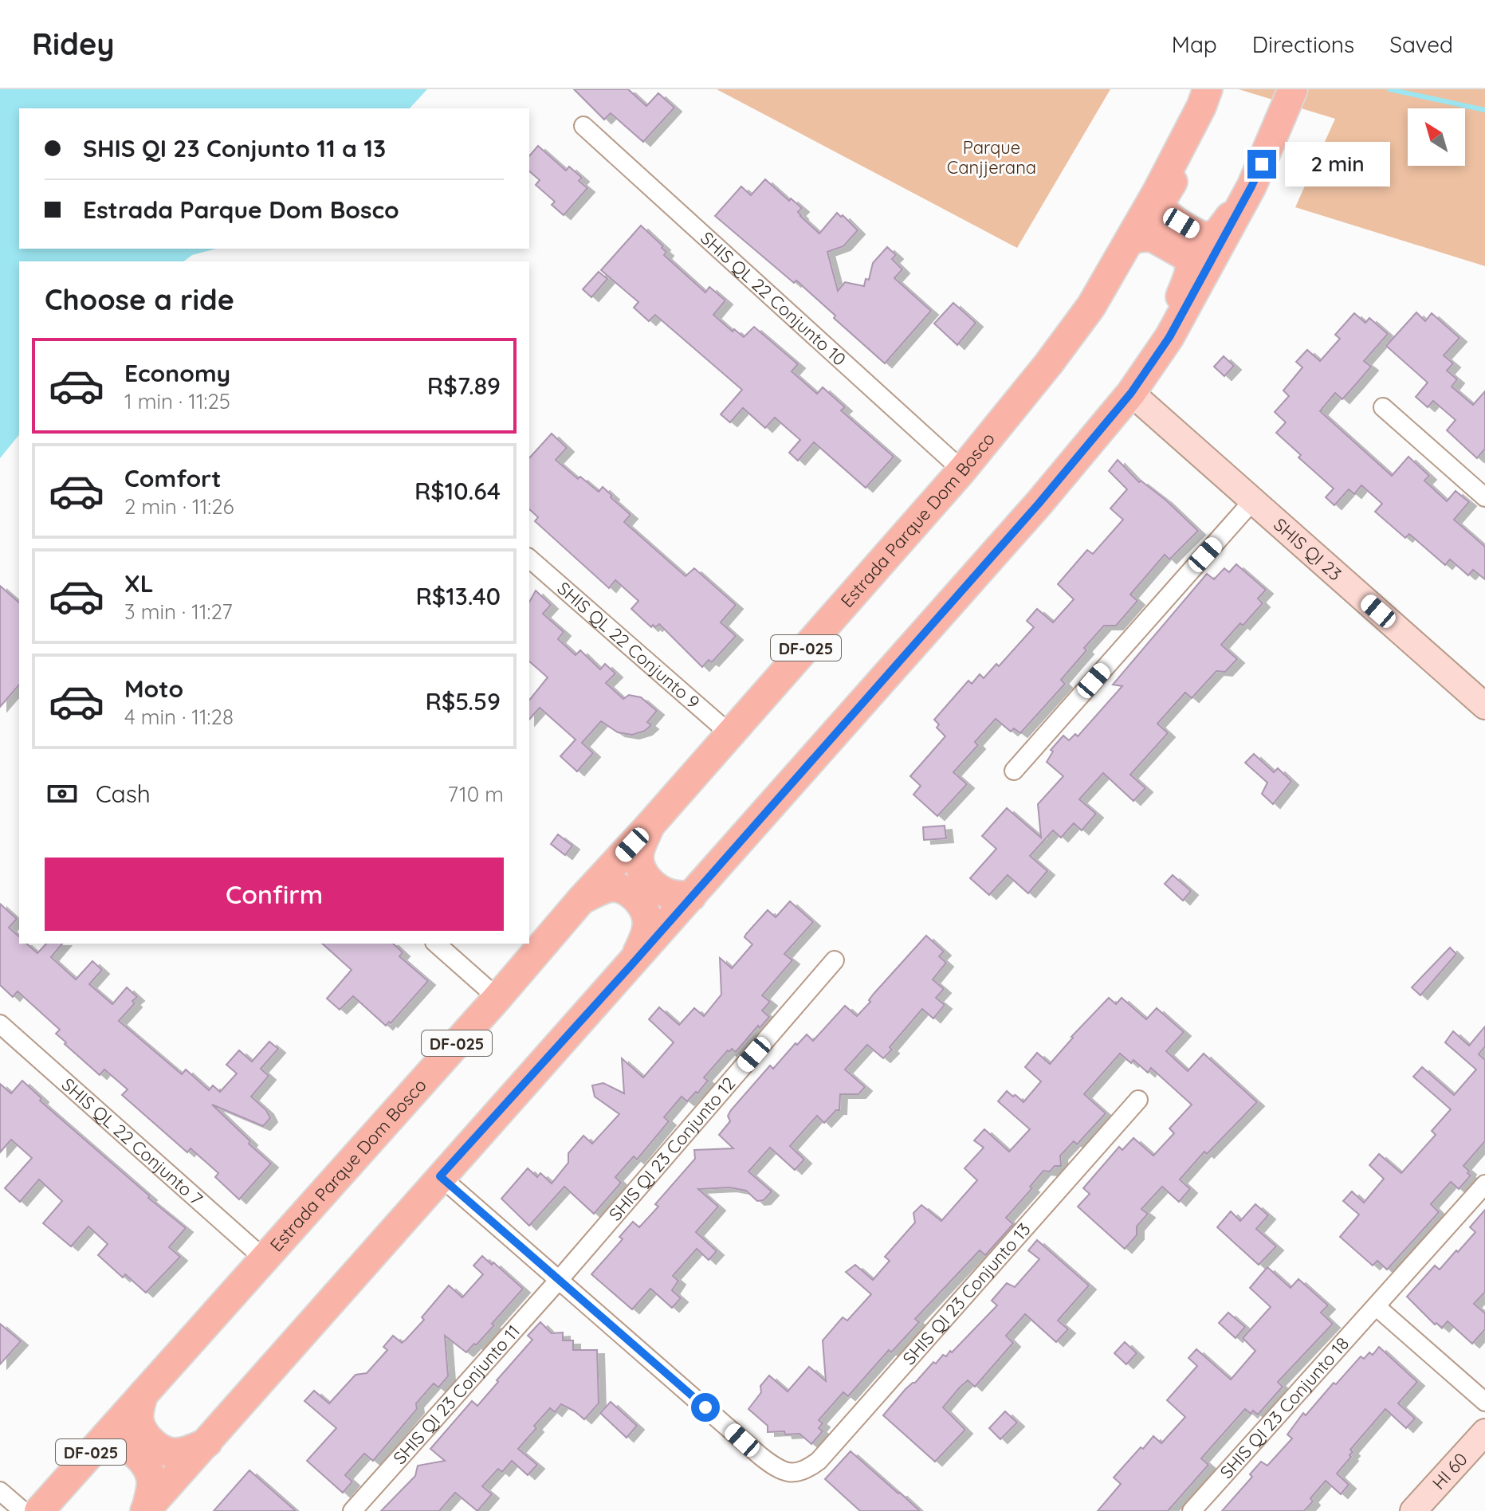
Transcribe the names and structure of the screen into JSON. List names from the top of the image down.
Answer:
{
  "streets": {
    "main road": ["Estrada Parque Dom Bosco", "DF-025"],
    "street": [
      "SHIS QL 22 Conjunto 10",
      "SHIS QI 23",
      "SHIS QL 22 Conjunto 9",
      "SHIS QL 22 Conjunto 7",
      "SHIS QI 23 Conjunto 12",
      "SHIS QI 23 Conjunto 13",
      "SHIS QI 23 Conjunto 11",
      "SHIS QI 23 Conjunto 18",
      "HI 60"
    ]
  },
  "crossings": [
    ["SHIS QL 22 Conjunto 10", "Estrada Parque Dom Bosco"],
    ["Estrada Parque Dom Bosco", "SHIS QL 22 Conjunto 9"],
    ["Estrada Parque Dom Bosco", "SHIS QL 22 Conjunto 7"],
    ["SHIS QI 23 Conjunto 12", "SHIS QI 23 Conjunto 13"],
    ["SHIS QI 23 Conjunto 12", "SHIS QI 23 Conjunto 11"],
    ["SHIS QI 23 Conjunto 13", "SHIS QI 23 Conjunto 11"]
  ],
  "parks": ["Parque Canjjerana"],
  "north": "top left",
  "page": {
    "header": "Ridey",
    "nav": ["Map", "Directions", "Saved"],
    "banner": ["SHIS QI 23 Conjunto 11 a 13", "Estrada Parque Dom Bosco"],
    "bubble": "2 min",
    "heading": "Choose a ride",
    "list": [
      {
        "name": "Economy",
        "note": "1 min · 11:25",
        "value": "R$7.89"
      },
      {
        "name": "Comfort",
        "note": "2 min · 11:26",
        "value": "R$10.64"
      },
      {
        "name": "XL",
        "note": "3 min · 11:27",
        "value": "R$13.40"
      },
      {
        "name": "Moto",
        "note": "4 min · 11:28",
        "value": "R$5.59"
      }
    ],
    "pay": ["Cash", "710 m"],
    "buttons": "Confirm"
  }
}
